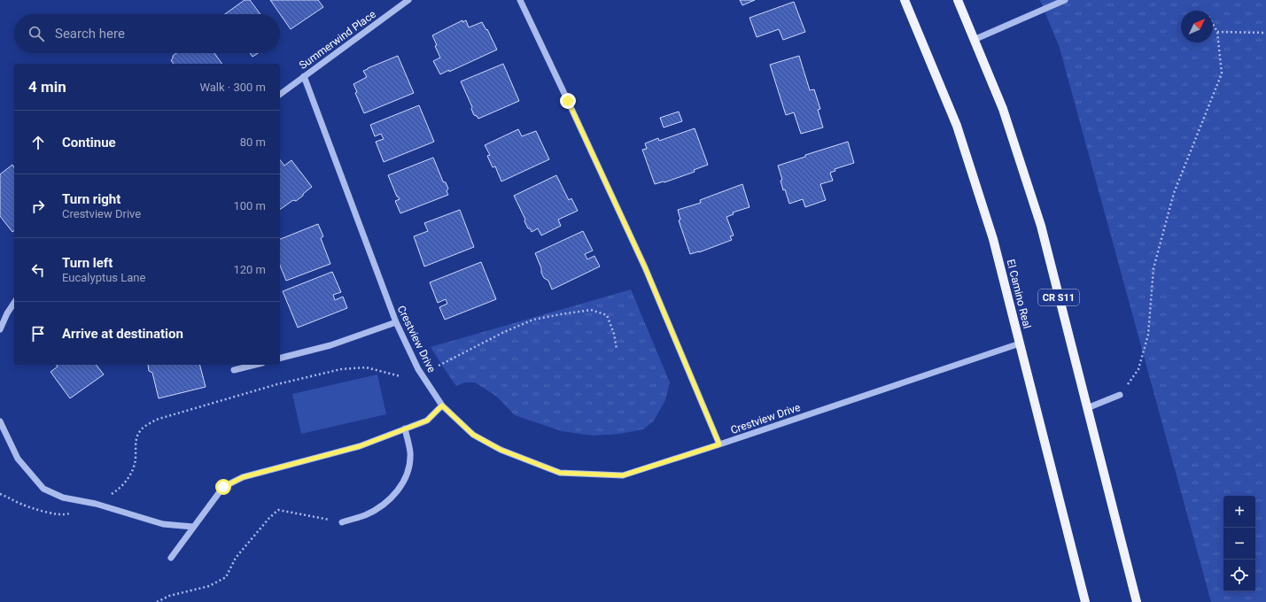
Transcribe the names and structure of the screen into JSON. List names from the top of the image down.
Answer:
{
  "streets": {
    "main road": ["El Camino Real", "CR S11"],
    "street": ["Summerwind Place", "Crestview Drive"]
  },
  "crossings": [
    ["Summerwind Place", "Crestview Drive"],
    ["El Camino Real", "Crestview Drive"]
  ],
  "north": "top right",
  "page": {
    "search": "Search here",
    "heading": ["4 min", "Walk · 300 m"],
    "list": [
      ["Continue", "80 m"],
      ["Turn right", "Crestview Drive", "100 m"],
      ["Turn left", "Eucalyptus Lane", "120 m"],
      "Arrive at destination"
    ],
    "map_buttons": ["+", "−"]
  }
}
